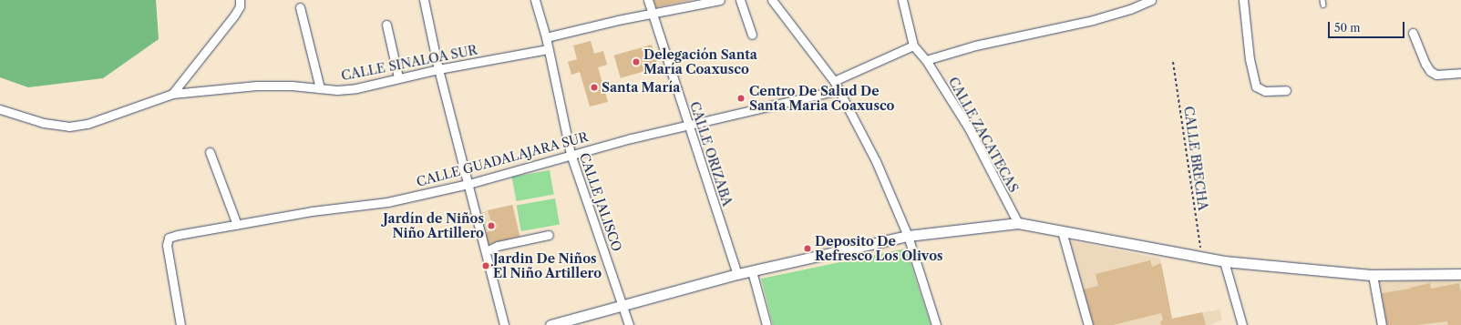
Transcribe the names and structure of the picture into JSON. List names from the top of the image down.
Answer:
{
  "streets": {
    "street": [
      "CALLE SINALOA SUR",
      "CALLE ZACATECAS",
      "CALLE ORIZABA",
      "CALLE GUADALAJARA SUR",
      "CALLE JALISCO"
    ],
    "path": ["CALLE BRECHA"]
  },
  "crossings": [
    ["CALLE SINALOA SUR", "CALLE JALISCO"],
    ["CALLE ORIZABA", "CALLE GUADALAJARA SUR"],
    ["CALLE GUADALAJARA SUR", "CALLE JALISCO"]
  ],
  "places": [
    "Delegación Santa María Coaxusco",
    "Santa María",
    "Centro De Salud De Santa Maria Coaxusco",
    "Jardín de Niños Niño Artillero",
    "Deposito De Refresco Los Olivos",
    "Jardin De Niños El Niño Artillero"
  ],
  "scale_bar": "50 m"
}
